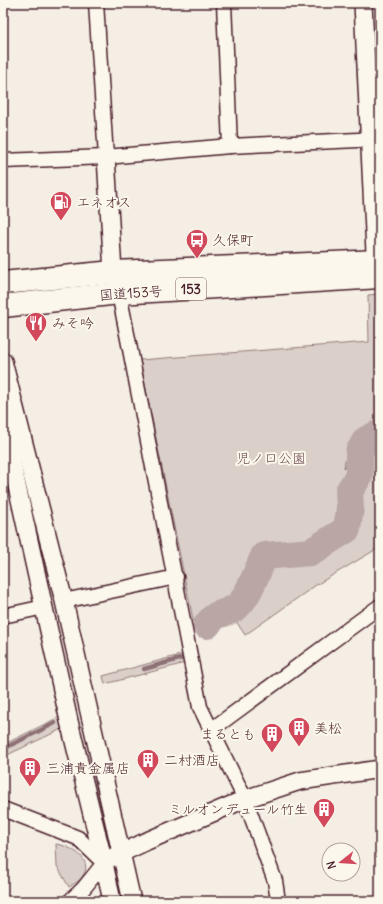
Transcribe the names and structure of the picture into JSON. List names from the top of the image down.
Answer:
{
  "streets": {
    "highway": ["153", "国道153号"]
  },
  "parks": ["児ノ口公園"],
  "places": {
    "fuel station": ["エネオス"],
    "bus stop": ["久保町"],
    "restaurant": ["みそ吟"],
    "building": [
      "美松",
      "まるとも",
      "二村酒店",
      "三浦貴金属店",
      "ミルオンデュール竹生"
    ]
  },
  "north": "left"
}
